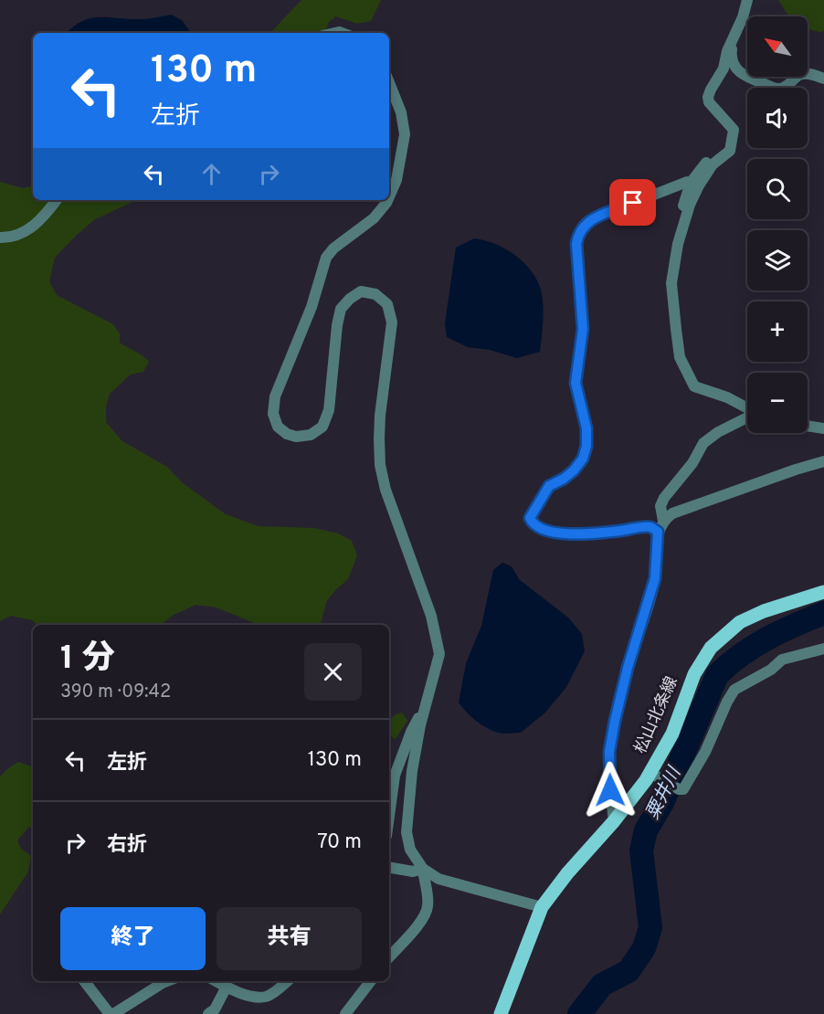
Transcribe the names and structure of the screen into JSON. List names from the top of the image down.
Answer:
{
  "streets": {
    "main road": ["松山北条線"]
  },
  "water": ["粟井川"],
  "north": "top left",
  "page": {
    "map_buttons": ["+", "−"],
    "turn": ["130 m", "左折"],
    "heading": ["1 分", "390 m · 09:42"],
    "list": [
      {
        "name": "左折",
        "value": "130 m"
      },
      {
        "name": "右折",
        "value": "70 m"
      }
    ],
    "buttons": ["終了", "共有"]
  }
}
